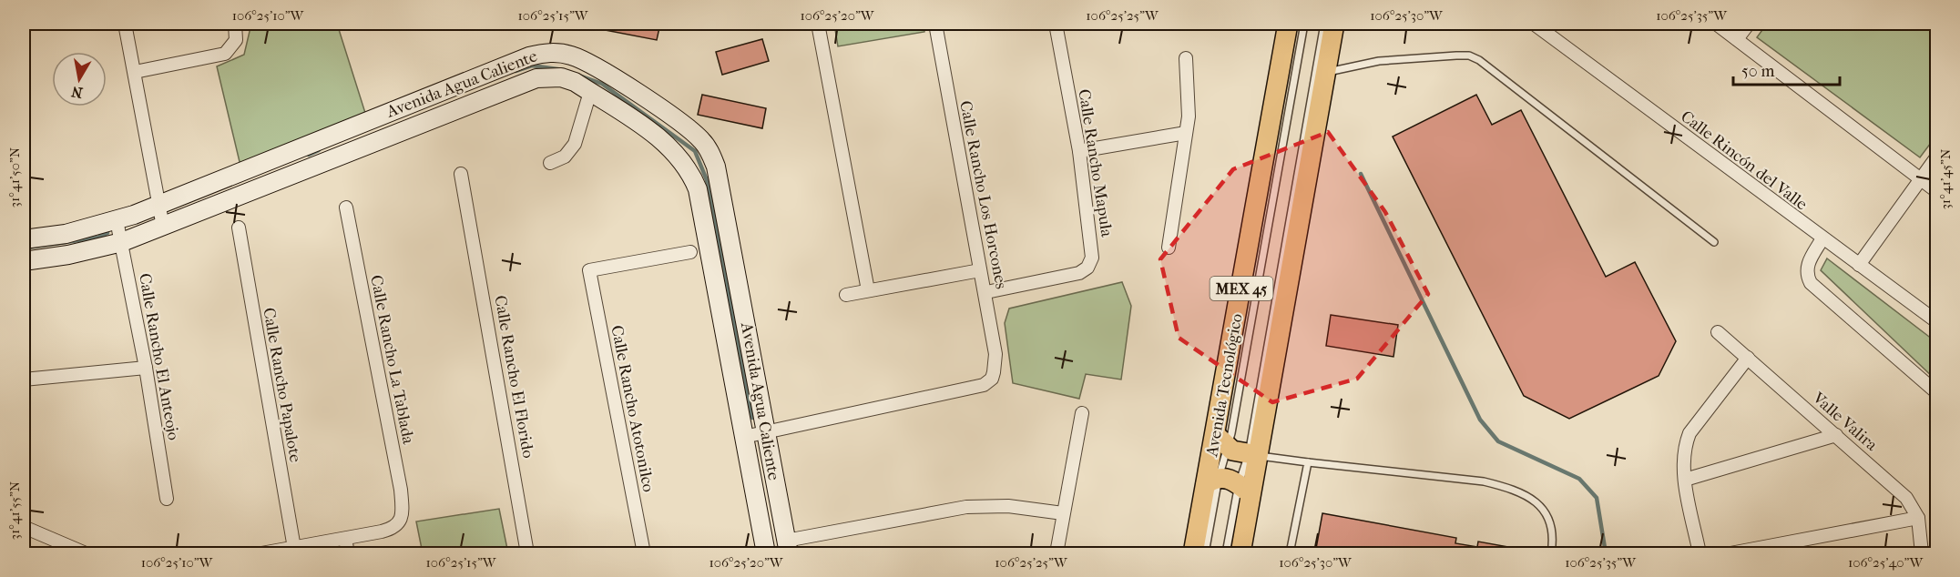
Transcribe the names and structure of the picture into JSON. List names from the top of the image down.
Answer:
{
  "streets": {
    "main road": ["MEX 45", "Avenida Tecnológico"],
    "street": [
      "Avenida Agua Caliente",
      "Calle Rincón del Valle",
      "Calle Rancho Mapula",
      "Calle Rancho Los Horcones",
      "Calle Rancho El Anteojo",
      "Calle Rancho La Tablada",
      "Calle Rancho El Florido",
      "Calle Rancho Papalote",
      "Calle Rancho Atotonilco",
      "Valle Valira"
    ]
  },
  "crossings": [
    ["Avenida Agua Caliente", "Calle Rancho Los Horcones"],
    ["Avenida Agua Caliente", "Calle Rancho El Anteojo"],
    ["Calle Rancho Mapula", "Calle Rancho Los Horcones"]
  ],
  "scale_bar": "50 m",
  "north": "bottom",
  "coordinates": [
    "106°25'10\"W",
    "106°25'15\"W",
    "106°25'20\"W",
    "106°25'25\"W",
    "106°25'30\"W",
    "106°25'35\"W",
    "31°41'50\"N",
    "31°41'45\"N",
    "31°41'55\"N",
    "106°25'40\"W"
  ]
}
